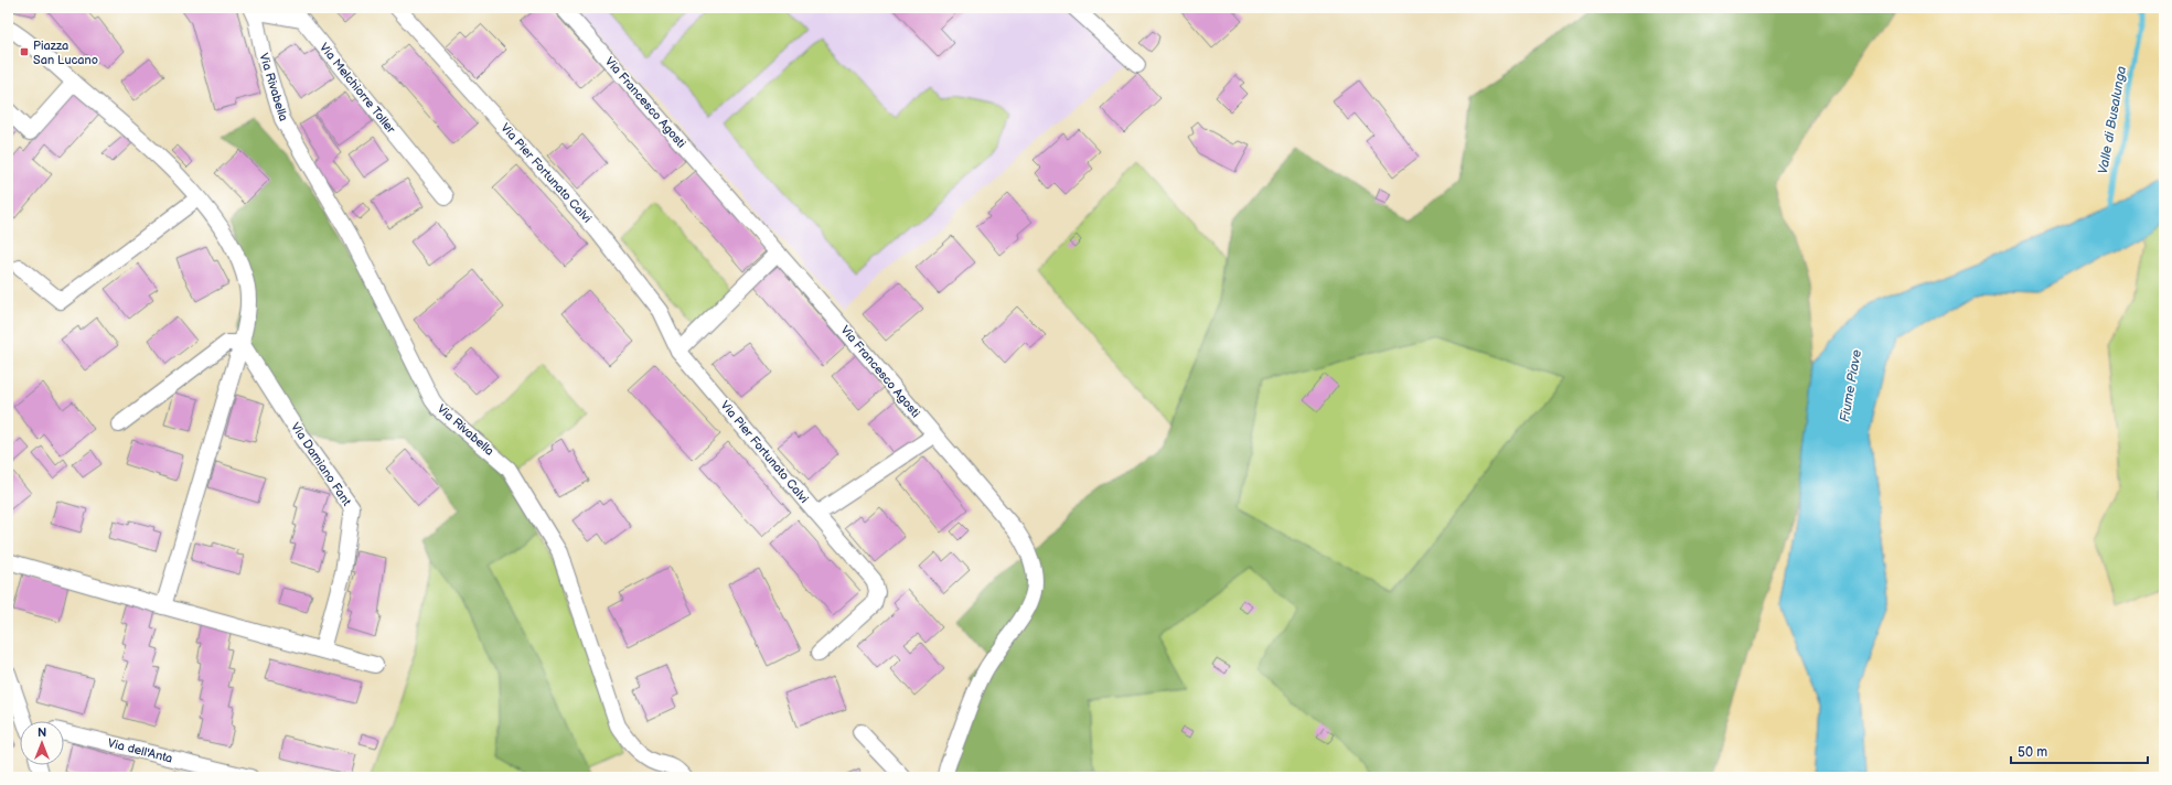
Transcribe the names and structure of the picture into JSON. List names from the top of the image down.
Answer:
{
  "streets": {
    "street": [
      "Via Rivabella",
      "Via Melchiorre Toller",
      "Via Francesco Agosti",
      "Via Pier Fortunato Calvi",
      "Via Damiano Fant",
      "Via dell'Anta"
    ]
  },
  "crossings": [
    ["Via Rivabella", "Via Melchiorre Toller"],
    ["Via Francesco Agosti", "Via Pier Fortunato Calvi"]
  ],
  "water": ["Valle di Busalunga", "Fiume Piave"],
  "places": {
    "transit": ["Piazza San Lucano"]
  },
  "scale_bar": "50 m",
  "north": "top"
}
